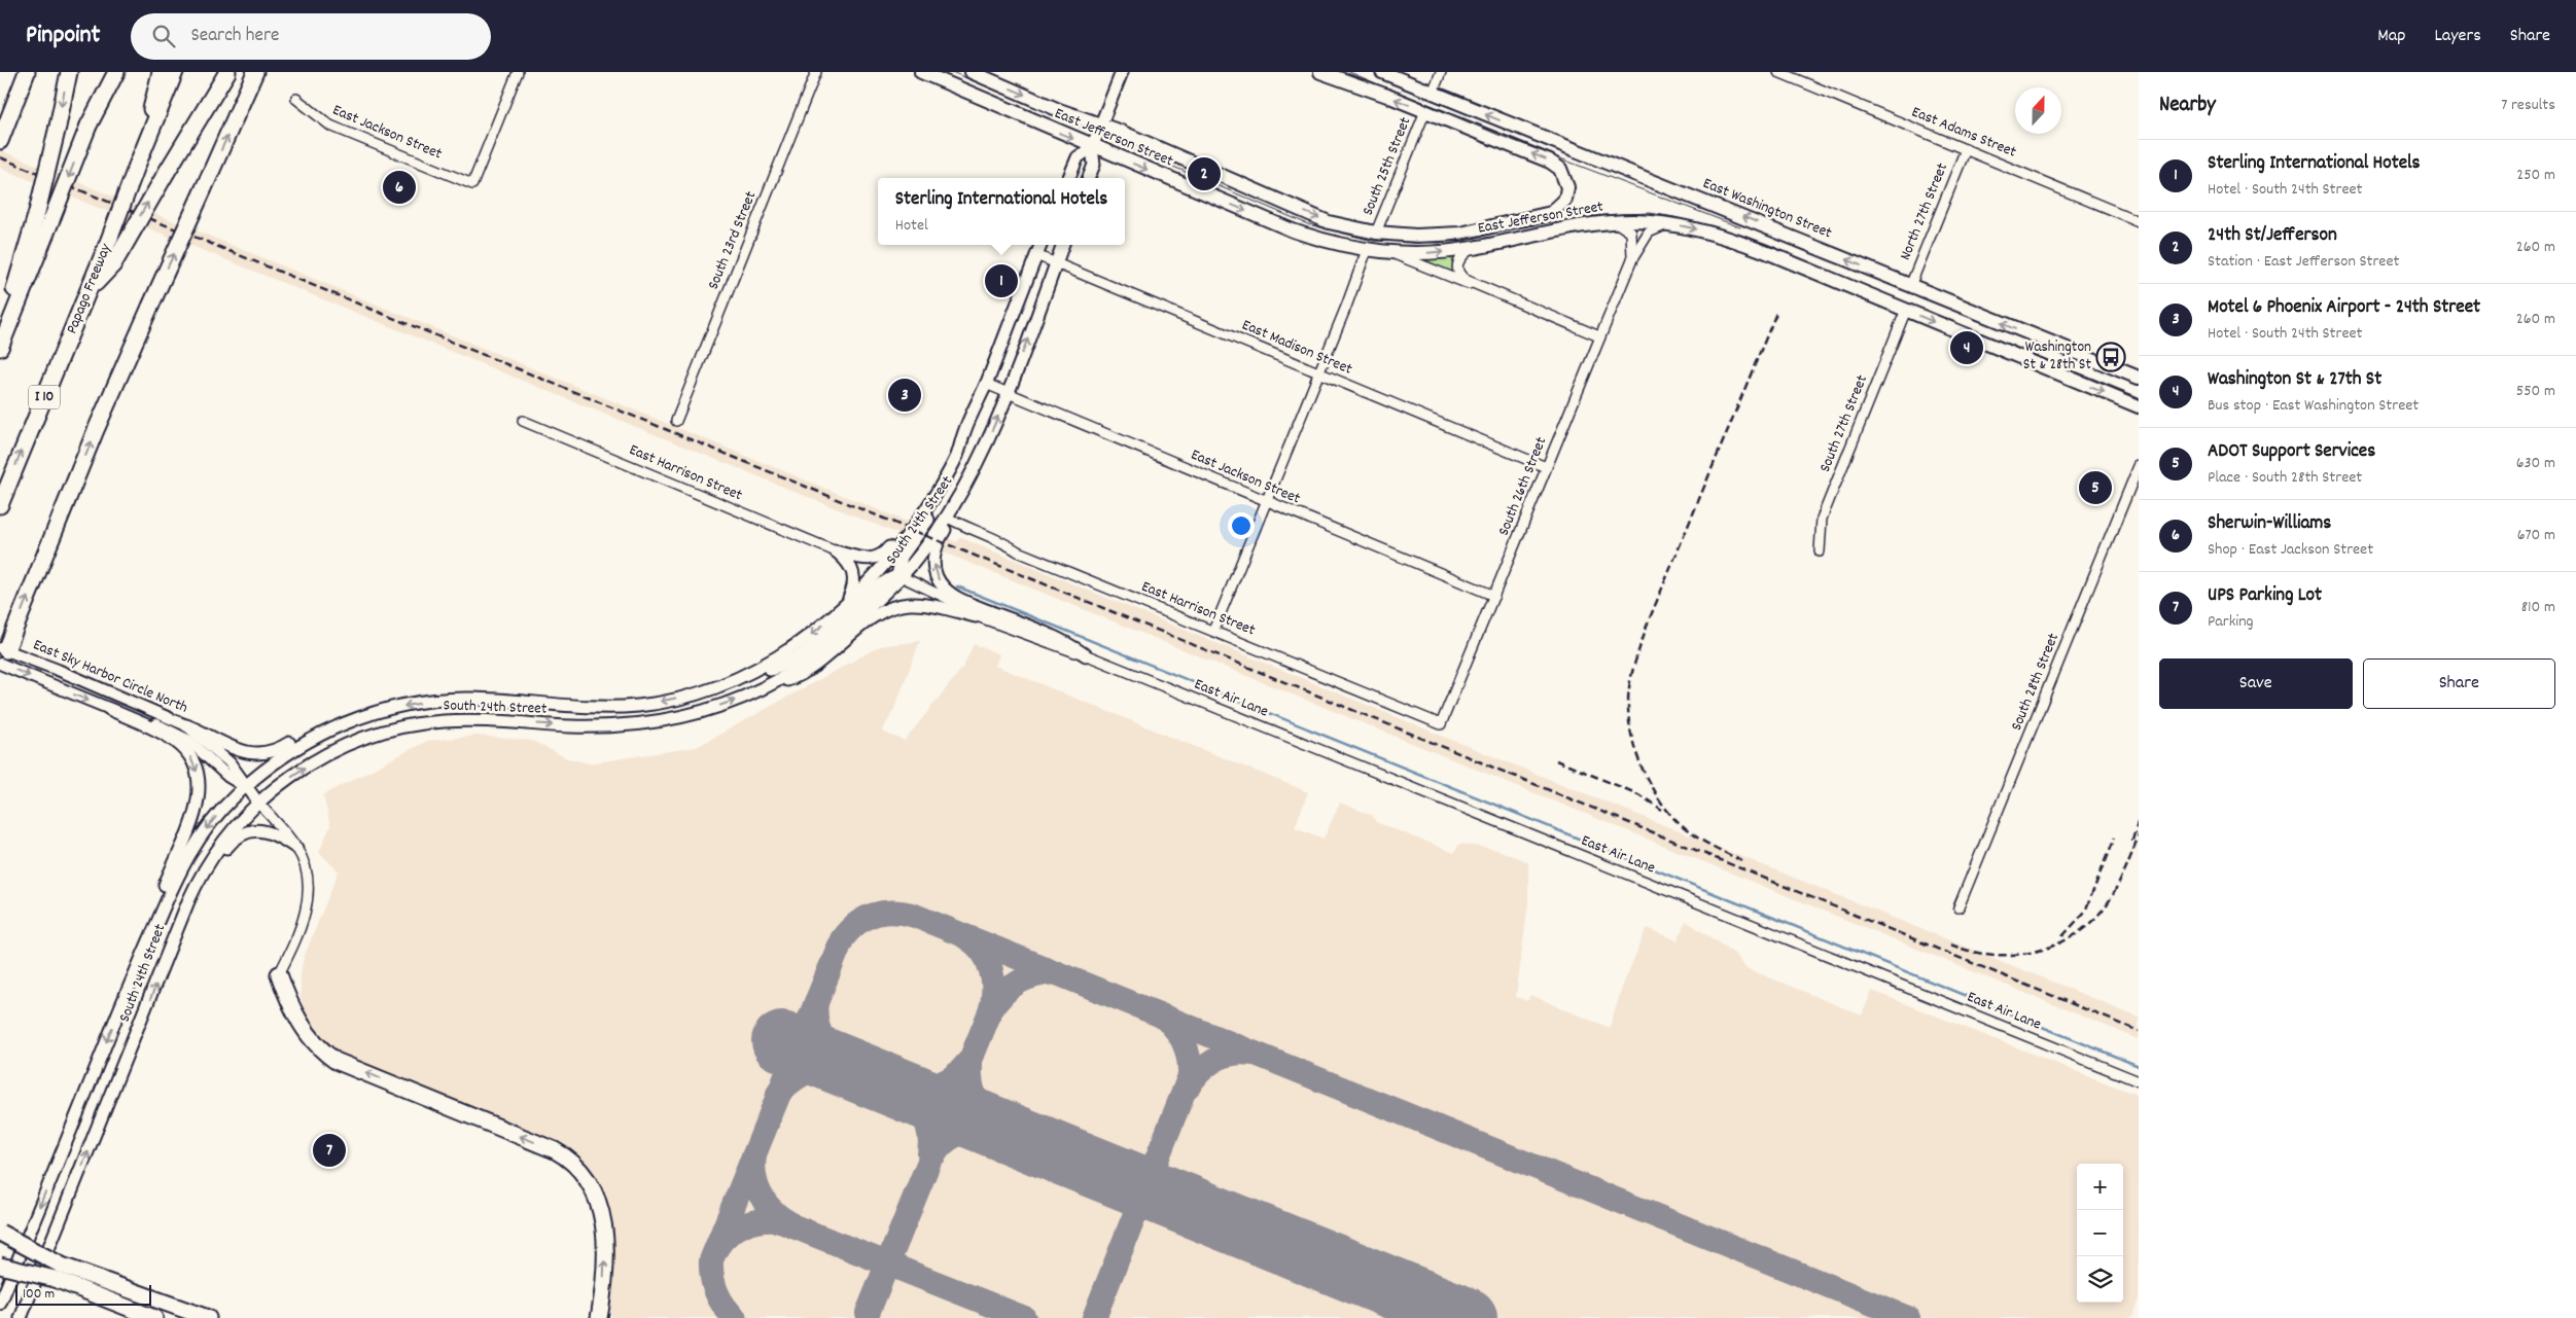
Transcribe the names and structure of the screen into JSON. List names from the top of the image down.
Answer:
{
  "streets": {
    "highway": ["Papago Freeway", "I 10"],
    "main road": ["East Jefferson Street", "East Washington Street", "South 24th Street"],
    "street": [
      "East Jackson Street",
      "East Adams Street",
      "South 25th Street",
      "North 27th Street",
      "South 23rd Street",
      "East Madison Street",
      "South 27th Street",
      "East Harrison Street",
      "South 26th Street",
      "East Sky Harbor Circle North",
      "South 28th Street",
      "East Air Lane"
    ]
  },
  "crossings": [
    ["East Jackson Street", "South 26th Street"],
    ["East Jackson Street", "South 24th Street"],
    ["East Adams Street", "North 27th Street"],
    ["East Jefferson Street", "South 25th Street"],
    ["East Jefferson Street", "South 27th Street"],
    ["East Jefferson Street", "South 26th Street"],
    ["East Washington Street", "North 27th Street"],
    ["East Madison Street", "South 26th Street"],
    ["East Madison Street", "South 24th Street"],
    ["East Harrison Street", "South 26th Street"],
    ["East Harrison Street", "South 24th Street"],
    ["South 24th Street", "East Sky Harbor Circle North"],
    ["South 24th Street", "East Air Lane"]
  ],
  "places": {
    "bus stop": ["Washington St & 28th St"]
  },
  "scale_bar": "100 m",
  "north": "top",
  "page": {
    "header": "Pinpoint",
    "search": "Search here",
    "nav": ["Map", "Layers", "Share"],
    "heading": ["Nearby", "7 results"],
    "list": [
      {
        "mark": "1",
        "name": "Sterling International Hotels",
        "note": "Hotel · South 24th Street",
        "value": "250 m"
      },
      {
        "mark": "2",
        "name": "24th St/Jefferson",
        "note": "Station · East Jefferson Street",
        "value": "260 m"
      },
      {
        "mark": "3",
        "name": "Motel 6 Phoenix Airport - 24th Street",
        "note": "Hotel · South 24th Street",
        "value": "260 m"
      },
      {
        "mark": "4",
        "name": "Washington St & 27th St",
        "note": "Bus stop · East Washington Street",
        "value": "550 m"
      },
      {
        "mark": "5",
        "name": "ADOT Support Services",
        "note": "Place · South 28th Street",
        "value": "630 m"
      },
      {
        "mark": "6",
        "name": "Sherwin-Williams",
        "note": "Shop · East Jackson Street",
        "value": "670 m"
      },
      {
        "mark": "7",
        "name": "UPS Parking Lot",
        "note": "Parking",
        "value": "810 m"
      }
    ],
    "pins": [
      "2",
      "6",
      "1",
      "4",
      "3",
      "5",
      "7"
    ],
    "popup": ["Sterling International Hotels", "Hotel"],
    "buttons": ["Save", "Share"],
    "map_buttons": ["+", "−"],
    "scale": "100 m"
  }
}
